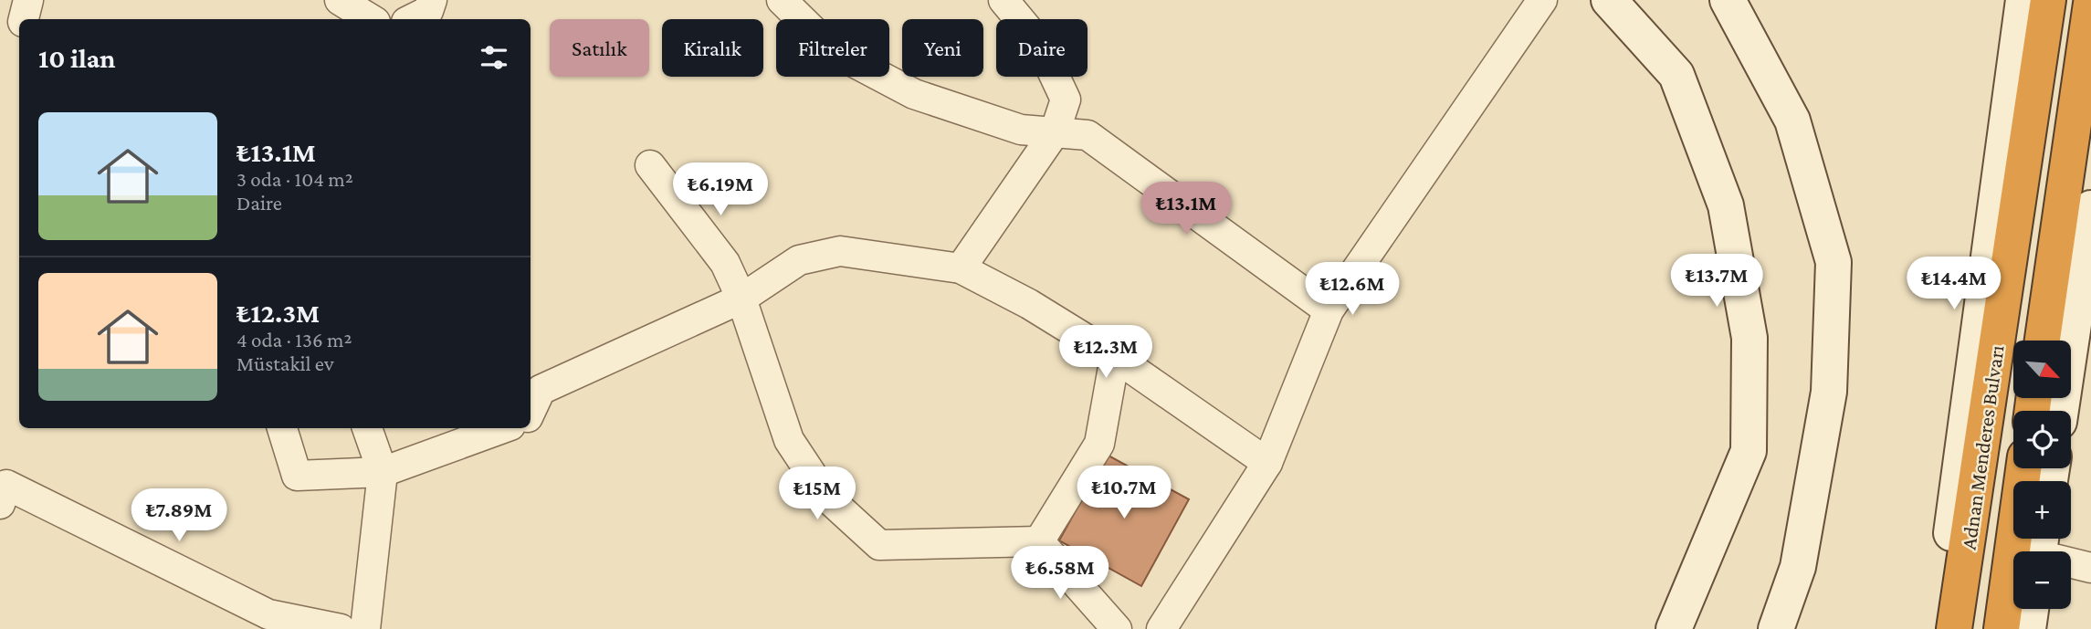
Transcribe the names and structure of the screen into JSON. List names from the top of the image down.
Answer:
{
  "streets": {
    "highway": ["Adnan Menderes Bulvarı"]
  },
  "north": "bottom right",
  "page": {
    "chip": [
      "Satılık",
      "Kiralık",
      "Filtreler",
      "Yeni",
      "Daire"
    ],
    "heading": "10 ilan",
    "list": [
      {
        "name": "₺13.1M",
        "note": "3 oda · 104 m² · Daire"
      },
      {
        "name": "₺12.3M",
        "note": "4 oda · 136 m² · Müstakil ev"
      }
    ],
    "price": [
      "₺6.19M",
      "₺13.1M",
      "₺13.7M",
      "₺14.4M",
      "₺12.6M",
      "₺12.3M",
      "₺10.7M",
      "₺15M",
      "₺7.89M",
      "₺6.58M"
    ],
    "map_buttons": ["+", "−"]
  }
}
